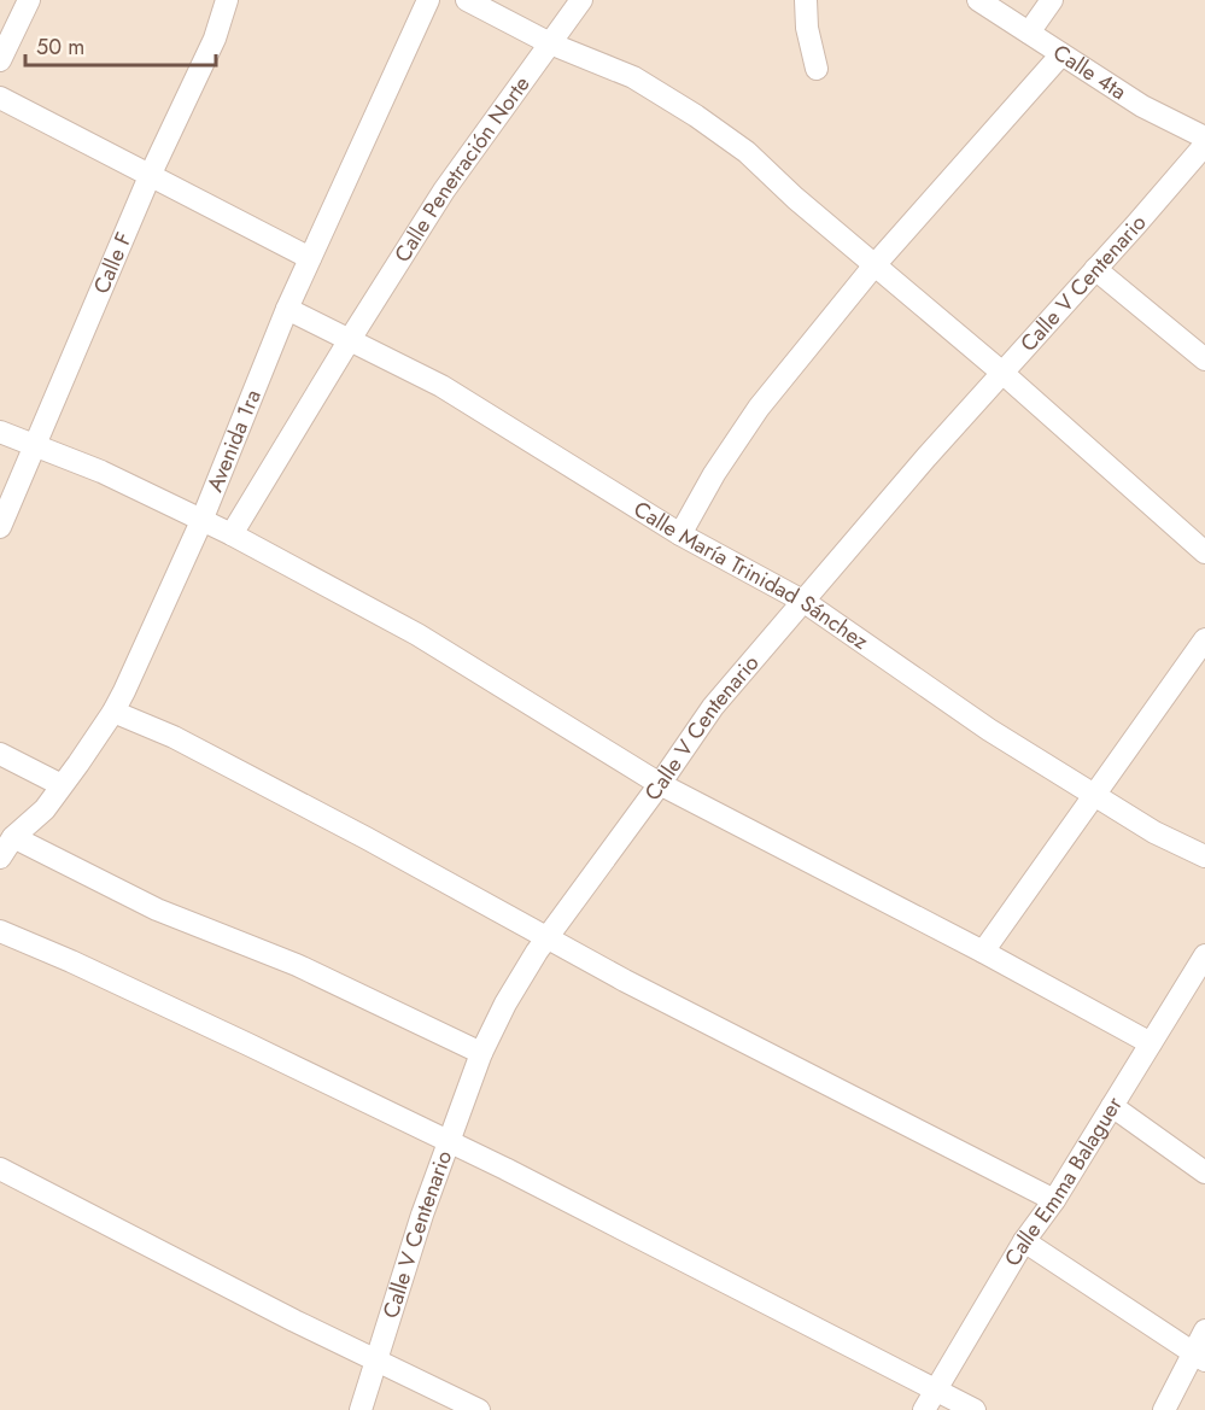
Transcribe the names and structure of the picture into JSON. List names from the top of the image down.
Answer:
{
  "streets": {
    "street": [
      "Calle 4ta",
      "Calle Penetración Norte",
      "Calle F",
      "Calle V Centenario",
      "Avenida 1ra",
      "Calle María Trinidad Sánchez",
      "Calle Emma Balaguer"
    ]
  },
  "crossings": [
    ["Calle Penetración Norte", "Calle María Trinidad Sánchez"],
    ["Calle V Centenario", "Calle María Trinidad Sánchez"],
    ["Avenida 1ra", "Calle María Trinidad Sánchez"]
  ],
  "scale_bar": "50 m"
}
